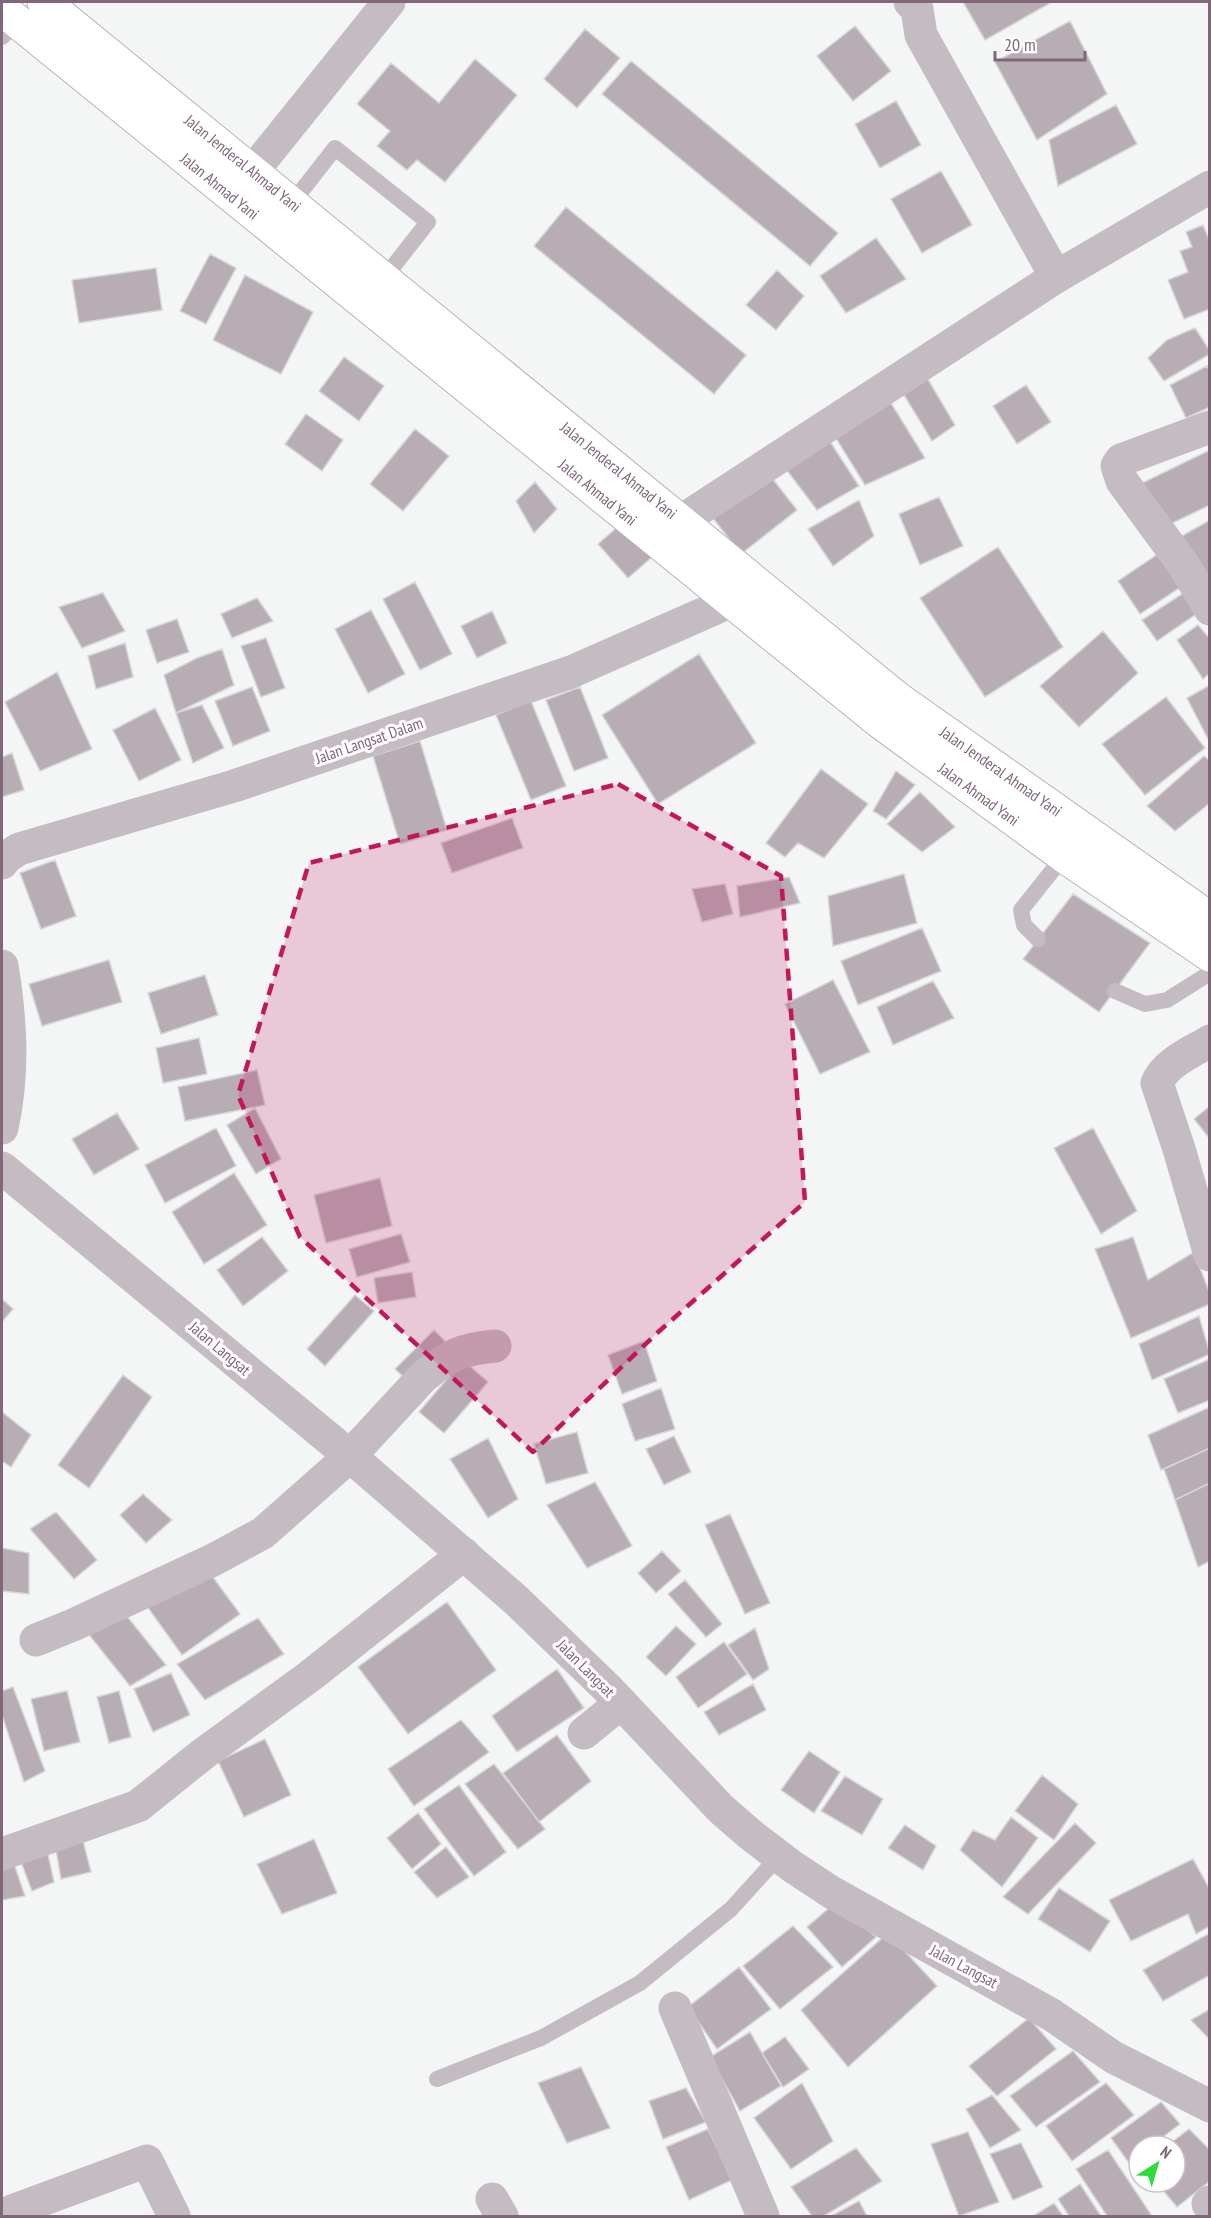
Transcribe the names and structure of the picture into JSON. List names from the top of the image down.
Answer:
{
  "streets": {
    "main road": ["Jalan Jenderal Ahmad Yani", "Jalan Ahmad Yani"],
    "street": ["Jalan Langsat Dalam", "Jalan Langsat"]
  },
  "crossings": [
    ["Jalan Ahmad Yani", "Jalan Langsat Dalam"]
  ],
  "scale_bar": "20 m",
  "north": "top right"
}
